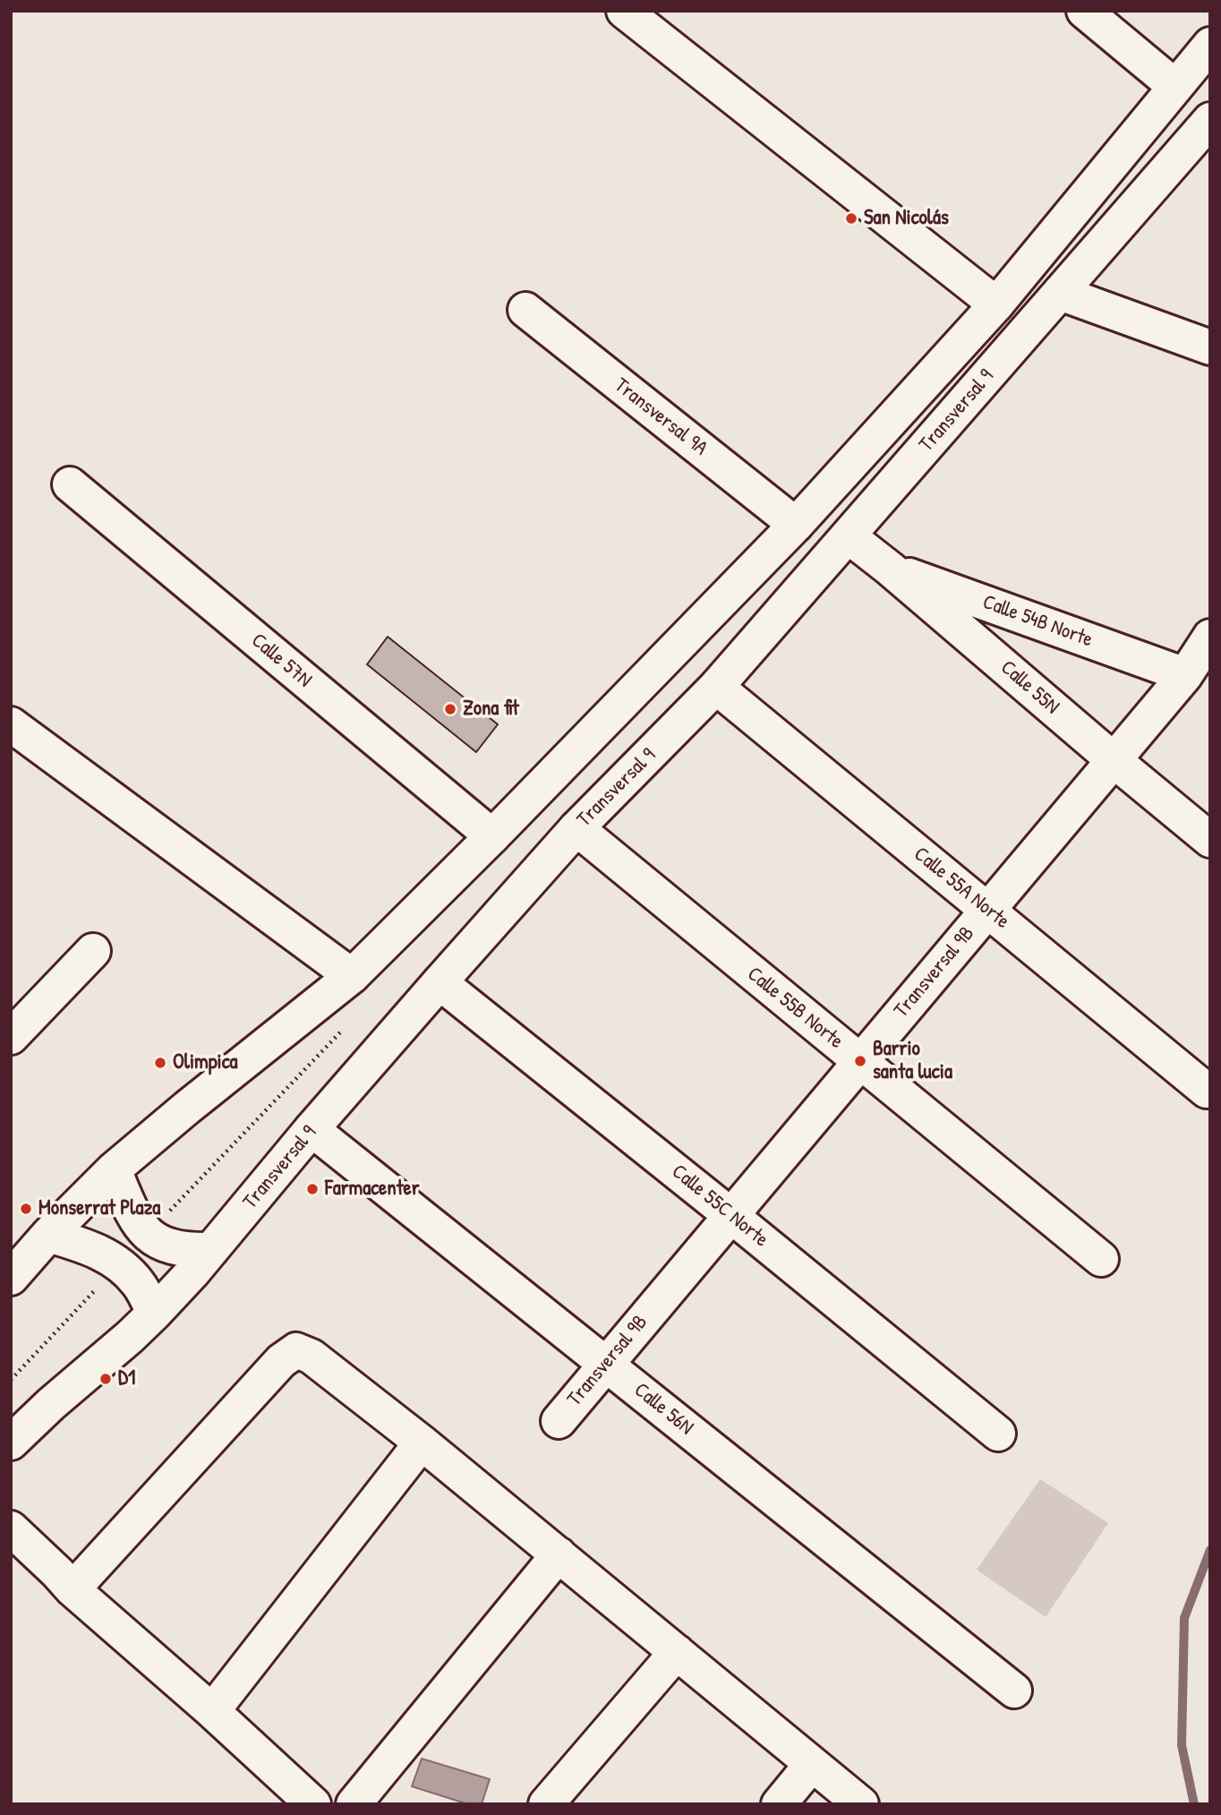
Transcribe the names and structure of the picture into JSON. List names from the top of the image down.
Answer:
{
  "streets": {
    "street": [
      "Transversal 9",
      "Transversal 9A",
      "Calle 54B Norte",
      "Calle 57N",
      "Calle 55N",
      "Calle 55A Norte",
      "Transversal 9B",
      "Calle 55B Norte",
      "Calle 55C Norte",
      "Calle 56N"
    ]
  },
  "crossings": [
    ["Transversal 9", "Transversal 9A"],
    ["Transversal 9", "Calle 57N"],
    ["Transversal 9", "Calle 55N"],
    ["Transversal 9", "Calle 55A Norte"],
    ["Transversal 9", "Calle 55B Norte"],
    ["Transversal 9", "Calle 55C Norte"],
    ["Transversal 9", "Calle 56N"],
    ["Calle 54B Norte", "Calle 55N"],
    ["Calle 54B Norte", "Transversal 9B"],
    ["Calle 55N", "Transversal 9B"],
    ["Calle 55A Norte", "Transversal 9B"],
    ["Transversal 9B", "Calle 55B Norte"],
    ["Transversal 9B", "Calle 55C Norte"],
    ["Transversal 9B", "Calle 56N"]
  ],
  "places": [
    "San Nicolás",
    "Zona fit",
    "Barrio santa lucia",
    "Olimpica",
    "Farmacenter",
    "Monserrat Plaza",
    "D1"
  ]
}
